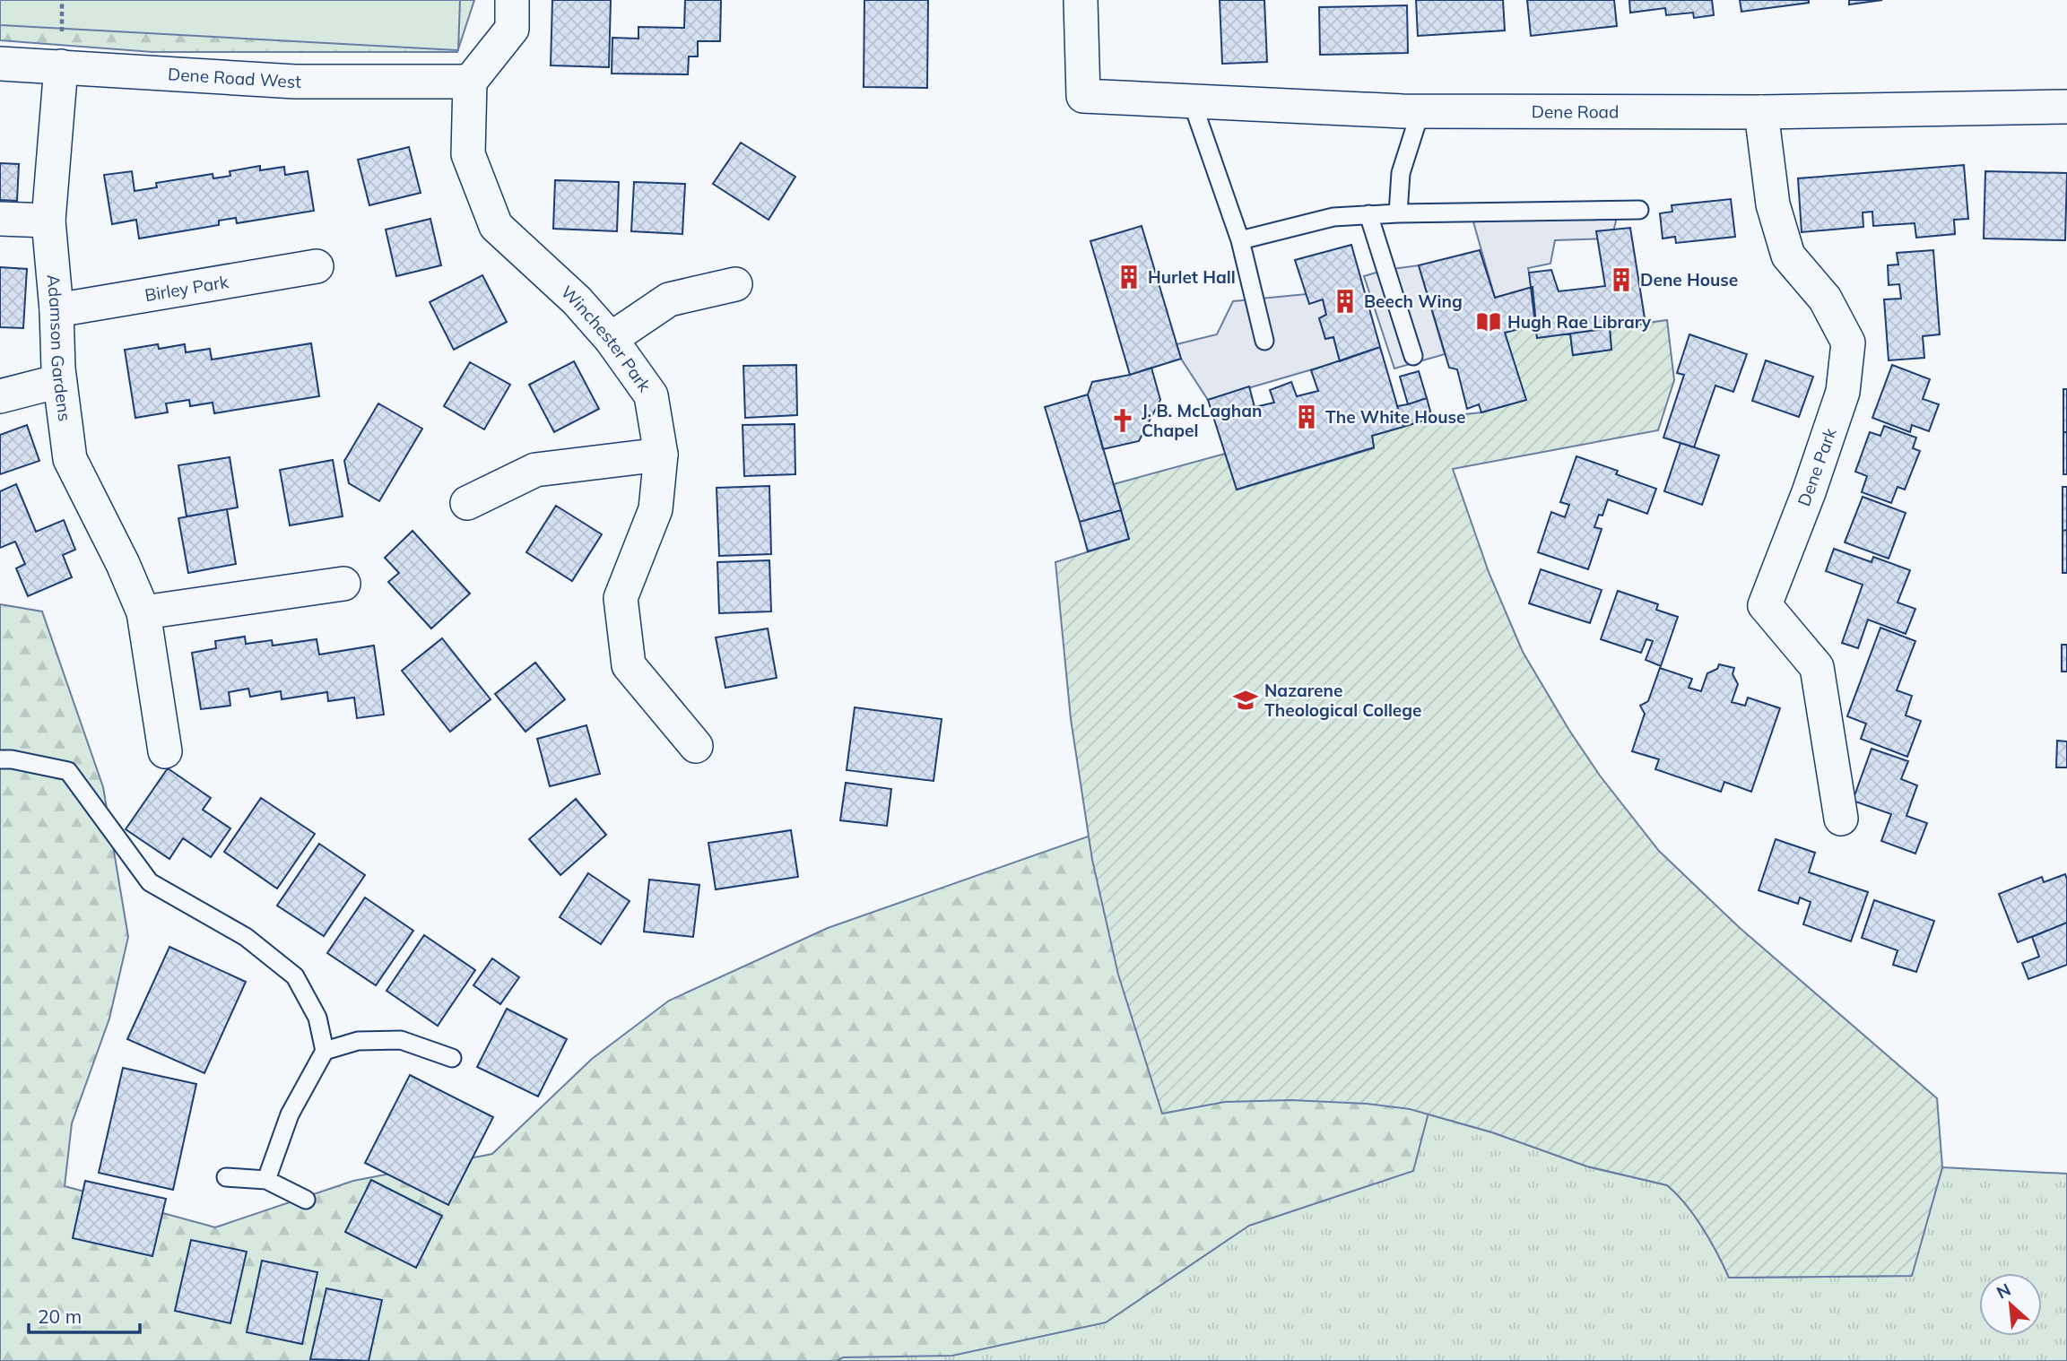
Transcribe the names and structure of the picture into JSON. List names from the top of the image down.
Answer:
{
  "streets": {
    "street": [
      "Dene Road West",
      "Dene Road",
      "Birley Park",
      "Winchester Park",
      "Adamson Gardens",
      "Dene Park"
    ]
  },
  "crossings": [
    ["Dene Road West", "Winchester Park"],
    ["Dene Road West", "Adamson Gardens"],
    ["Dene Road", "Dene Park"],
    ["Birley Park", "Adamson Gardens"]
  ],
  "places": {
    "building": [
      "Hurlet Hall",
      "Dene House",
      "Beech Wing",
      "The White House"
    ],
    "library": ["Hugh Rae Library"],
    "church": ["J. B. McLaghan Chapel"],
    "school or university": ["Nazarene Theological College"]
  },
  "scale_bar": "20 m",
  "north": "top left"
}
